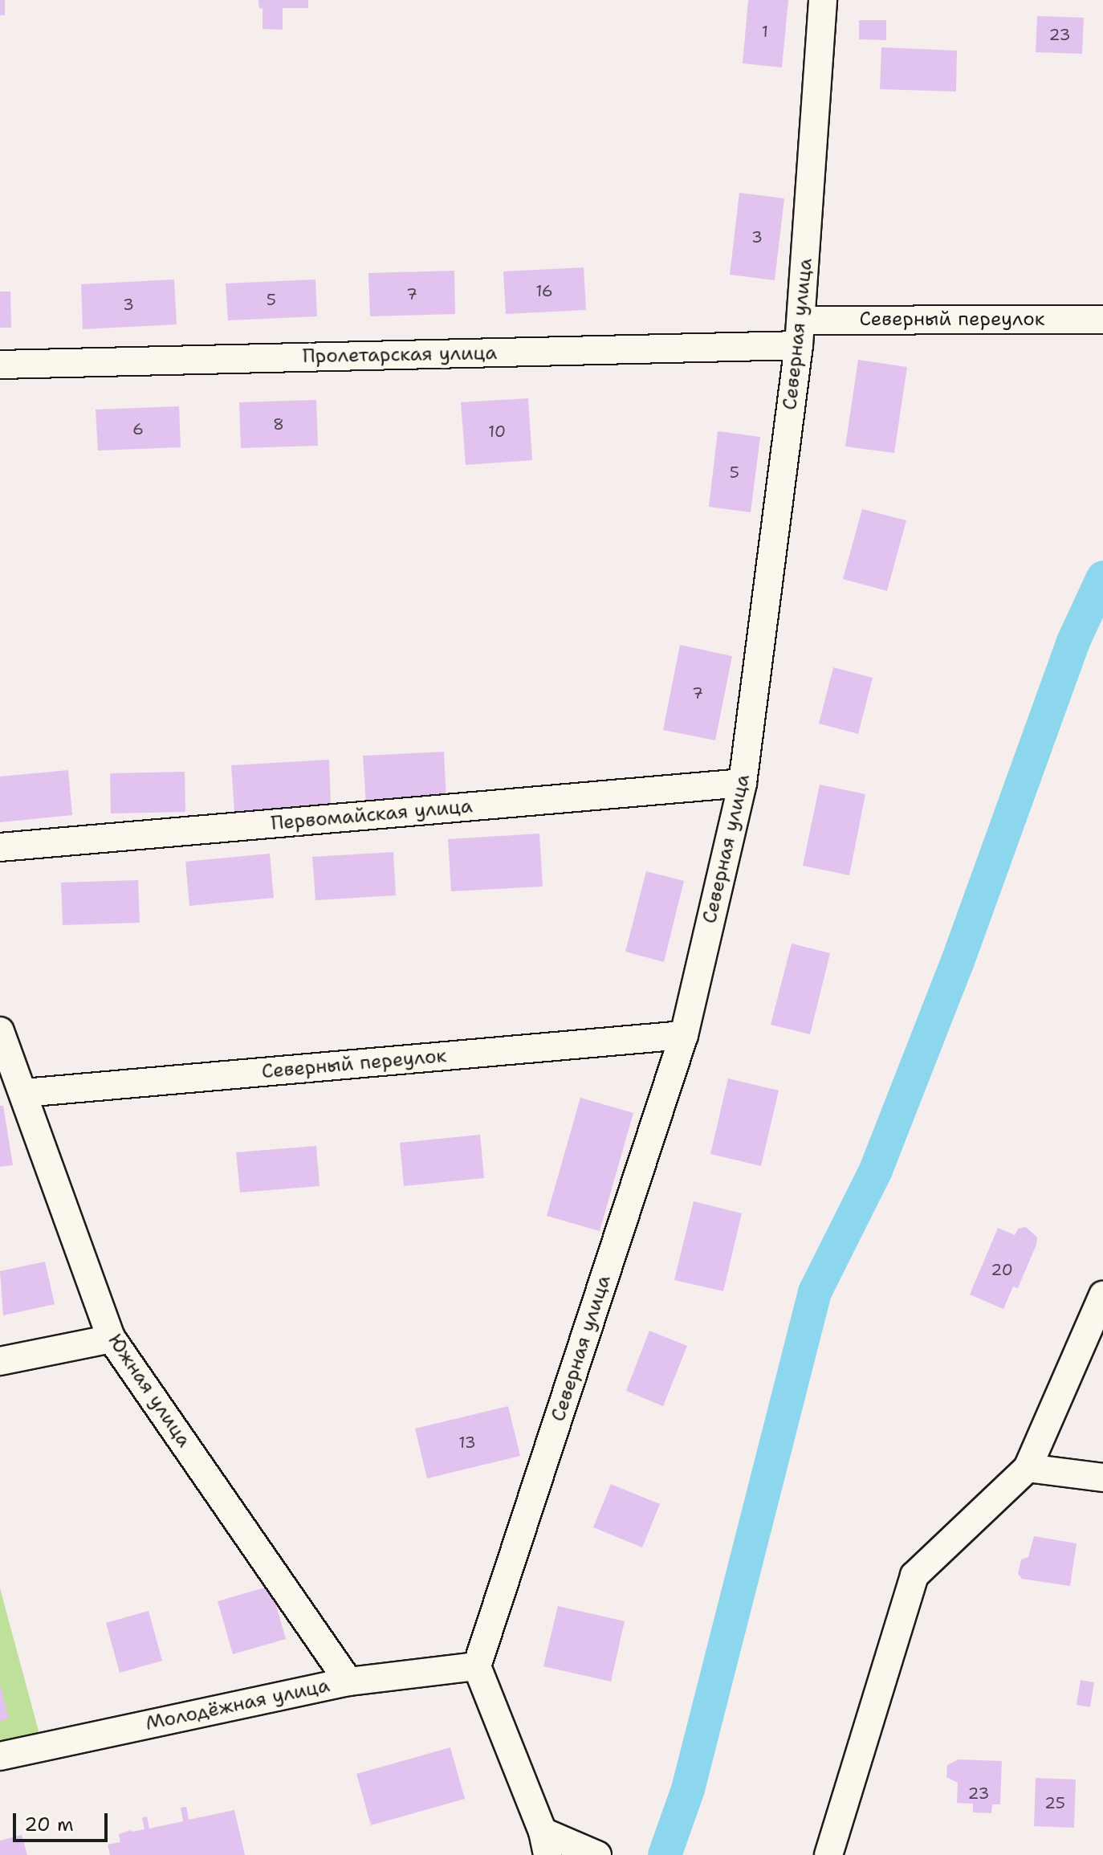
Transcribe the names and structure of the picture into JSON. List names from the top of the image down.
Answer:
{
  "streets": {
    "street": [
      "Северный переулок",
      "Северная улица",
      "Пролетарская улица",
      "Первомайская улица",
      "Южная улица",
      "Молодёжная улица"
    ]
  },
  "crossings": [
    ["Северный переулок", "Северная улица"],
    ["Северный переулок", "Пролетарская улица"],
    ["Северный переулок", "Южная улица"],
    ["Северная улица", "Пролетарская улица"],
    ["Северная улица", "Первомайская улица"],
    ["Северная улица", "Молодёжная улица"],
    ["Южная улица", "Молодёжная улица"]
  ],
  "house_numbers": [
    "1",
    "23",
    "3",
    "16",
    "7",
    "5",
    "3",
    "8",
    "6",
    "10",
    "5",
    "7",
    "20",
    "13",
    "23",
    "25"
  ],
  "scale_bar": "20 m"
}
